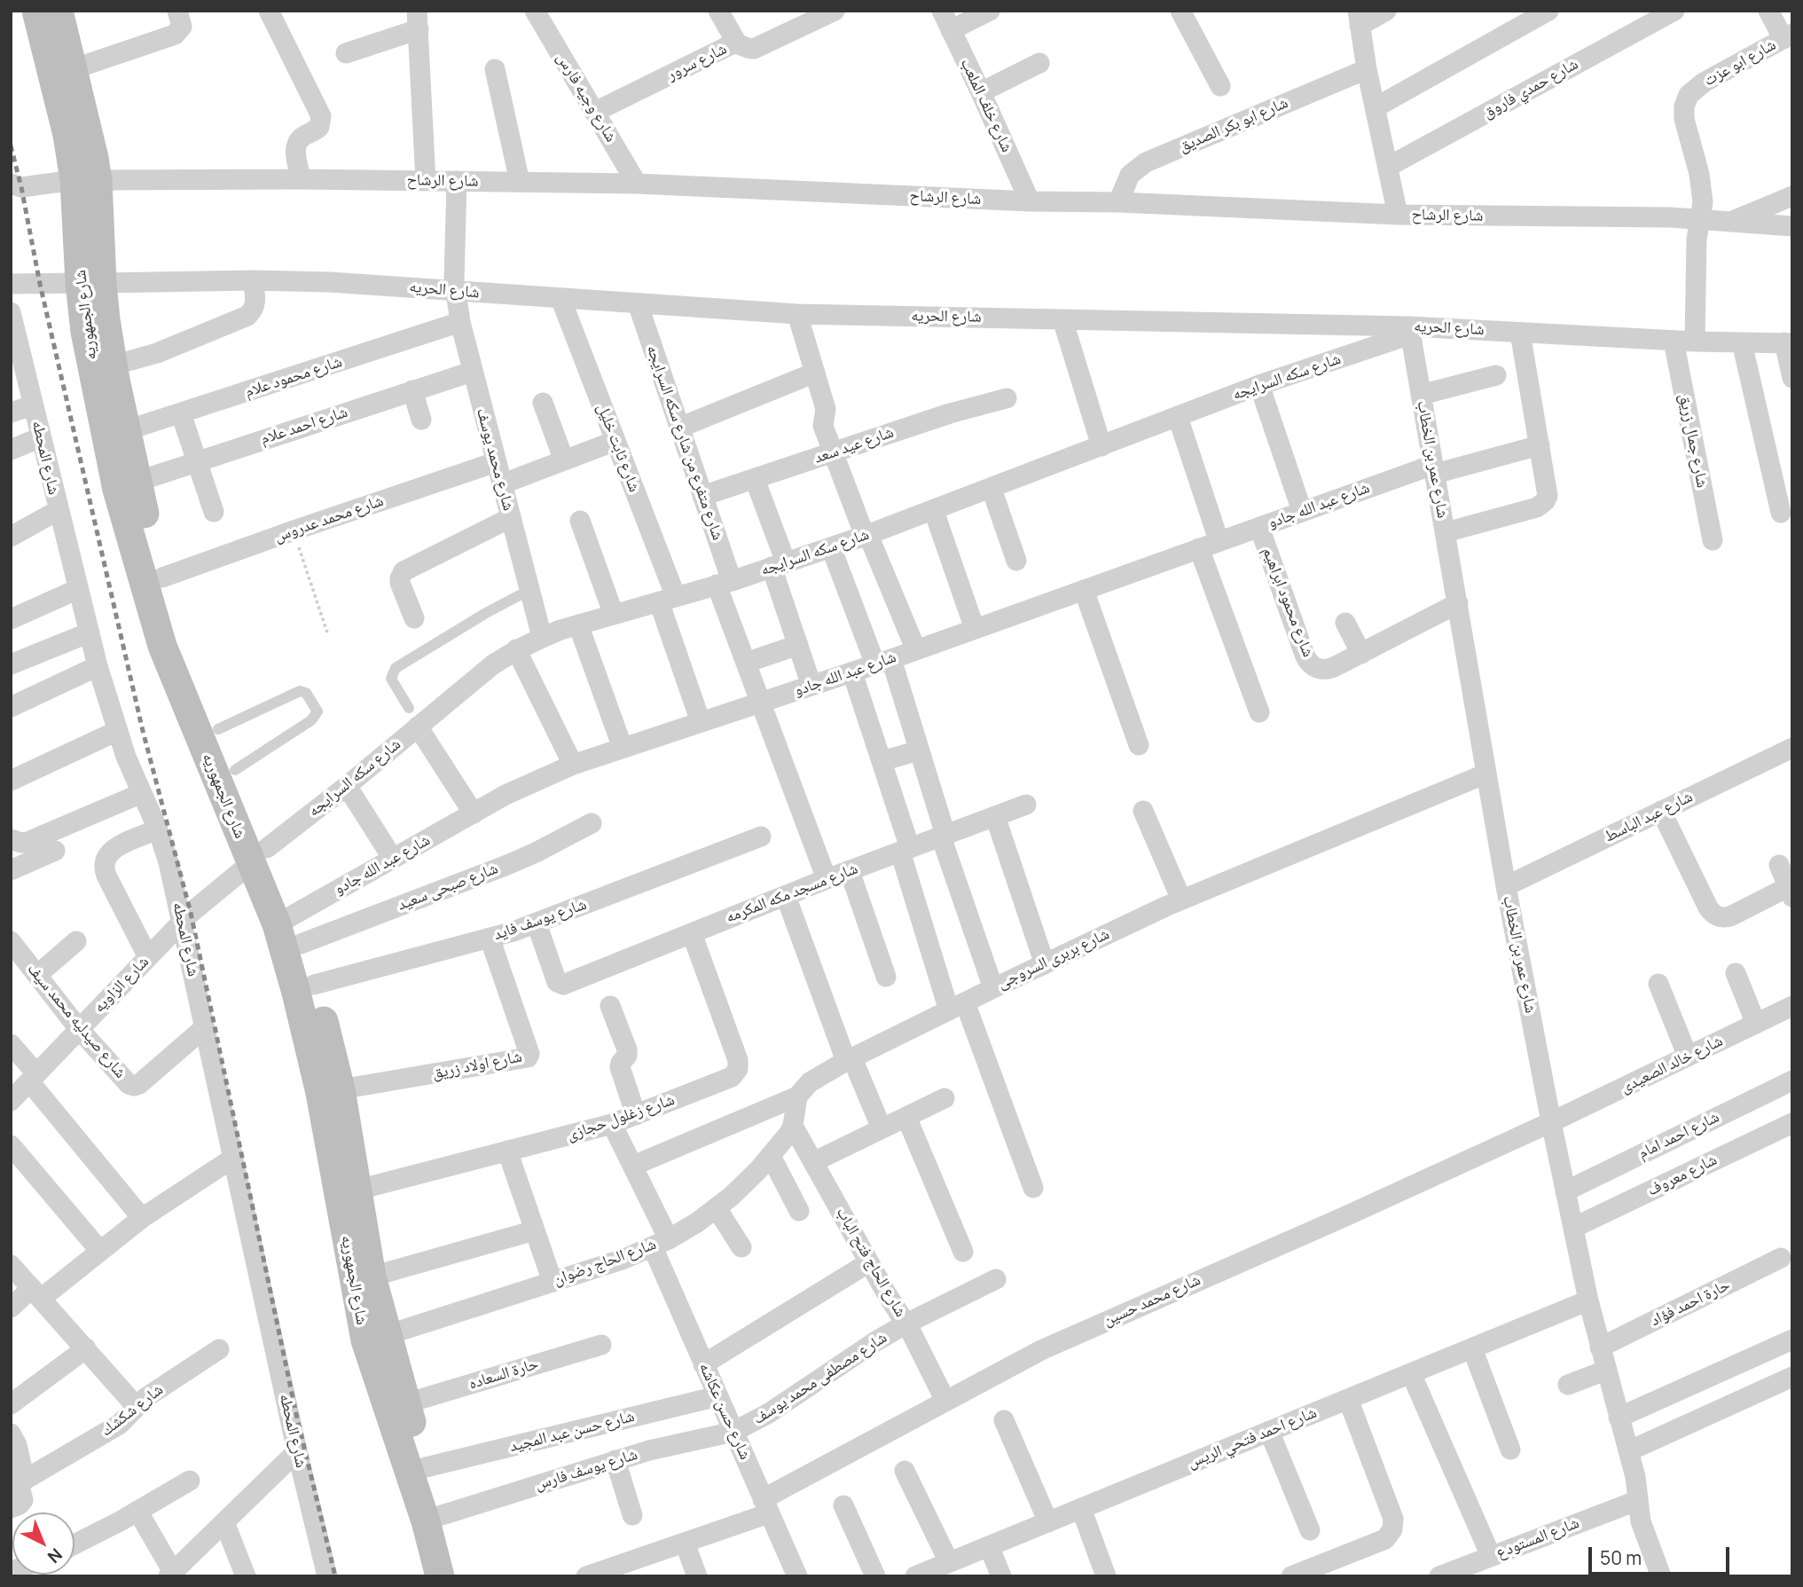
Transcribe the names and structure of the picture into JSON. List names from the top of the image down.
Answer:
{
  "streets": {
    "main road": ["شارع الجمهوريه"],
    "street": [
      "شارع سرور",
      "شارع ابو عزت",
      "شارع حمدي فاروق",
      "شارع وجيه فارس",
      "شارع خلف الملعب",
      "شارع ابو بكر الصديق",
      "شارع الرشاح",
      "شارع الحريه",
      "شارع محمود علام",
      "شارع سكه السرايجه",
      "شارع احمد علام",
      "شارع جمال زريق",
      "شارع متفرع من شارع سكه السرايجه",
      "شارع عيد سعد",
      "شارع ثابت خليل",
      "شارع المحطه",
      "شارع محمد يوسف",
      "شارع عمر بن الخطاب",
      "شارع عبد الله جادو",
      "شارع محمد عدروس",
      "شارع محمود ابراهيم",
      "شارع عبد الباسط",
      "شارع صبحى سعيد",
      "شارع مسجد مكه المكرمه",
      "شارع يوسف فايد",
      "شارع بربرى السروجى",
      "شارع الزاويه",
      "شارع صيدليه محمد سيف",
      "شارع خالد الصعيدى",
      "شارع اولاد زريق",
      "شارع زغلول حجازى",
      "شارع احمد امام",
      "شارع معروف",
      "شارع الحاج رضوان",
      "شارع الحاج فتح الباب",
      "شارع محمد حسين",
      "حارة احمد فؤاد",
      "حارة السعاده",
      "شارع مصطفى محمد يوسف",
      "شارع شكشك",
      "شارع حسن عكاشه",
      "شارع حسن عبد المجيد",
      "شارع احمد فتحي الريس",
      "شارع يوسف فارس",
      "شارع المستودع"
    ]
  },
  "crossings": [
    ["شارع سرور", "شارع وجيه فارس"],
    ["شارع ابو عزت", "شارع الرشاح"],
    ["شارع ابو عزت", "شارع الحريه"],
    ["شارع وجيه فارس", "شارع الرشاح"],
    ["شارع خلف الملعب", "شارع الرشاح"],
    ["شارع ابو بكر الصديق", "شارع الرشاح"],
    ["شارع الرشاح", "شارع الجمهوريه"],
    ["شارع الرشاح", "شارع محمد يوسف"],
    ["شارع الحريه", "شارع الجمهوريه"],
    ["شارع الحريه", "شارع سكه السرايجه"],
    ["شارع الحريه", "شارع جمال زريق"],
    ["شارع الحريه", "شارع متفرع من شارع سكه السرايجه"],
    ["شارع الحريه", "شارع ثابت خليل"],
    ["شارع الحريه", "شارع محمد يوسف"],
    ["شارع الحريه", "شارع عمر بن الخطاب"],
    ["شارع الجمهوريه", "شارع محمود علام"],
    ["شارع الجمهوريه", "شارع سكه السرايجه"],
    ["شارع الجمهوريه", "شارع احمد علام"],
    ["شارع الجمهوريه", "شارع عبد الله جادو"],
    ["شارع الجمهوريه", "شارع محمد عدروس"],
    ["شارع الجمهوريه", "شارع صبحى سعيد"],
    ["شارع الجمهوريه", "شارع يوسف فايد"],
    ["شارع الجمهوريه", "شارع اولاد زريق"],
    ["شارع الجمهوريه", "شارع زغلول حجازى"],
    ["شارع الجمهوريه", "شارع الحاج رضوان"],
    ["شارع الجمهوريه", "حارة السعاده"],
    ["شارع الجمهوريه", "شارع حسن عبد المجيد"],
    ["شارع الجمهوريه", "شارع يوسف فارس"],
    ["شارع محمود علام", "شارع محمد يوسف"],
    ["شارع سكه السرايجه", "شارع متفرع من شارع سكه السرايجه"],
    ["شارع سكه السرايجه", "شارع ثابت خليل"],
    ["شارع سكه السرايجه", "شارع المحطه"],
    ["شارع سكه السرايجه", "شارع محمد يوسف"],
    ["شارع سكه السرايجه", "شارع عمر بن الخطاب"],
    ["شارع سكه السرايجه", "شارع الزاويه"],
    ["شارع احمد علام", "شارع محمد يوسف"],
    ["شارع متفرع من شارع سكه السرايجه", "شارع عيد سعد"],
    ["شارع متفرع من شارع سكه السرايجه", "شارع عبد الله جادو"],
    ["شارع متفرع من شارع سكه السرايجه", "شارع مسجد مكه المكرمه"],
    ["شارع ثابت خليل", "شارع عبد الله جادو"],
    ["شارع المحطه", "شارع الزاويه"],
    ["شارع المحطه", "شارع صيدليه محمد سيف"],
    ["شارع محمد يوسف", "شارع محمد عدروس"],
    ["شارع عمر بن الخطاب", "شارع عبد الله جادو"],
    ["شارع عمر بن الخطاب", "شارع محمود ابراهيم"],
    ["شارع عمر بن الخطاب", "شارع عبد الباسط"],
    ["شارع عمر بن الخطاب", "شارع بربرى السروجى"],
    ["شارع عمر بن الخطاب", "شارع خالد الصعيدى"],
    ["شارع عمر بن الخطاب", "شارع احمد امام"],
    ["شارع عمر بن الخطاب", "شارع معروف"],
    ["شارع عمر بن الخطاب", "شارع محمد حسين"],
    ["شارع عمر بن الخطاب", "حارة احمد فؤاد"],
    ["شارع عمر بن الخطاب", "شارع احمد فتحي الريس"],
    ["شارع عمر بن الخطاب", "شارع المستودع"],
    ["شارع عبد الله جادو", "شارع محمود ابراهيم"],
    ["شارع مسجد مكه المكرمه", "شارع يوسف فايد"],
    ["شارع مسجد مكه المكرمه", "شارع زغلول حجازى"],
    ["شارع يوسف فايد", "شارع اولاد زريق"],
    ["شارع بربرى السروجى", "شارع الحاج رضوان"],
    ["شارع بربرى السروجى", "شارع حسن عكاشه"],
    ["شارع الزاويه", "شارع صيدليه محمد سيف"],
    ["شارع خالد الصعيدى", "شارع محمد حسين"],
    ["شارع زغلول حجازى", "شارع حسن عكاشه"],
    ["شارع الحاج رضوان", "شارع الحاج فتح الباب"],
    ["شارع الحاج رضوان", "شارع حسن عكاشه"],
    ["شارع الحاج فتح الباب", "شارع محمد حسين"],
    ["شارع الحاج فتح الباب", "شارع مصطفى محمد يوسف"],
    ["شارع محمد حسين", "شارع حسن عكاشه"],
    ["شارع مصطفى محمد يوسف", "شارع حسن عكاشه"],
    ["شارع مصطفى محمد يوسف", "شارع يوسف فارس"],
    ["شارع حسن عكاشه", "شارع حسن عبد المجيد"],
    ["شارع حسن عكاشه", "شارع يوسف فارس"]
  ],
  "scale_bar": "50 m",
  "north": "bottom right"
}
